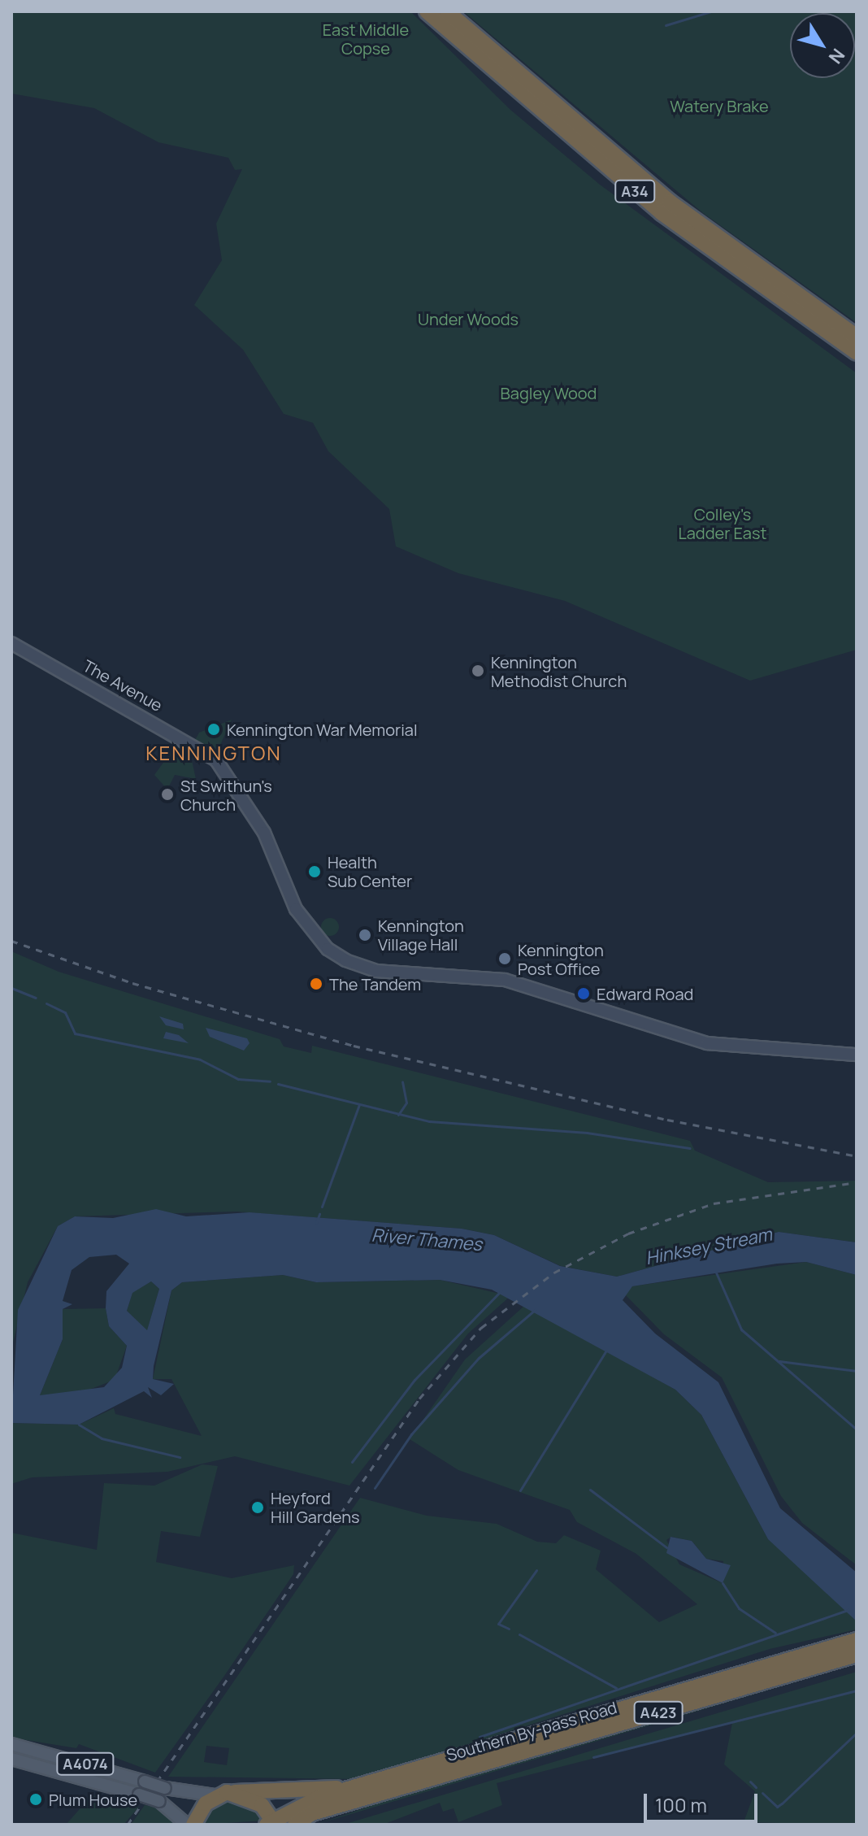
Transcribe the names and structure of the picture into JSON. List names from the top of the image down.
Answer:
{
  "streets": {
    "highway": ["A34", "A423", "Southern By-pass Road"],
    "main road": ["A4074"],
    "street": ["The Avenue"]
  },
  "crossings": [
    ["Southern By-pass Road", "A4074"]
  ],
  "districts": ["KENNINGTON"],
  "water": ["River Thames", "Hinksey Stream"],
  "parks": [
    "East Middle Copse",
    "Watery Brake",
    "Under Woods",
    "Bagley Wood",
    "Colley's Ladder East"
  ],
  "places": [
    "Kennington Methodist Church",
    "Kennington War Memorial",
    "St Swithun's Church",
    "Health Sub Center",
    "Kennington Village Hall",
    "Kennington Post Office",
    "The Tandem",
    "Edward Road",
    "Heyford Hill Gardens",
    "Plum House"
  ],
  "scale_bar": "100 m",
  "north": "bottom right"
}
